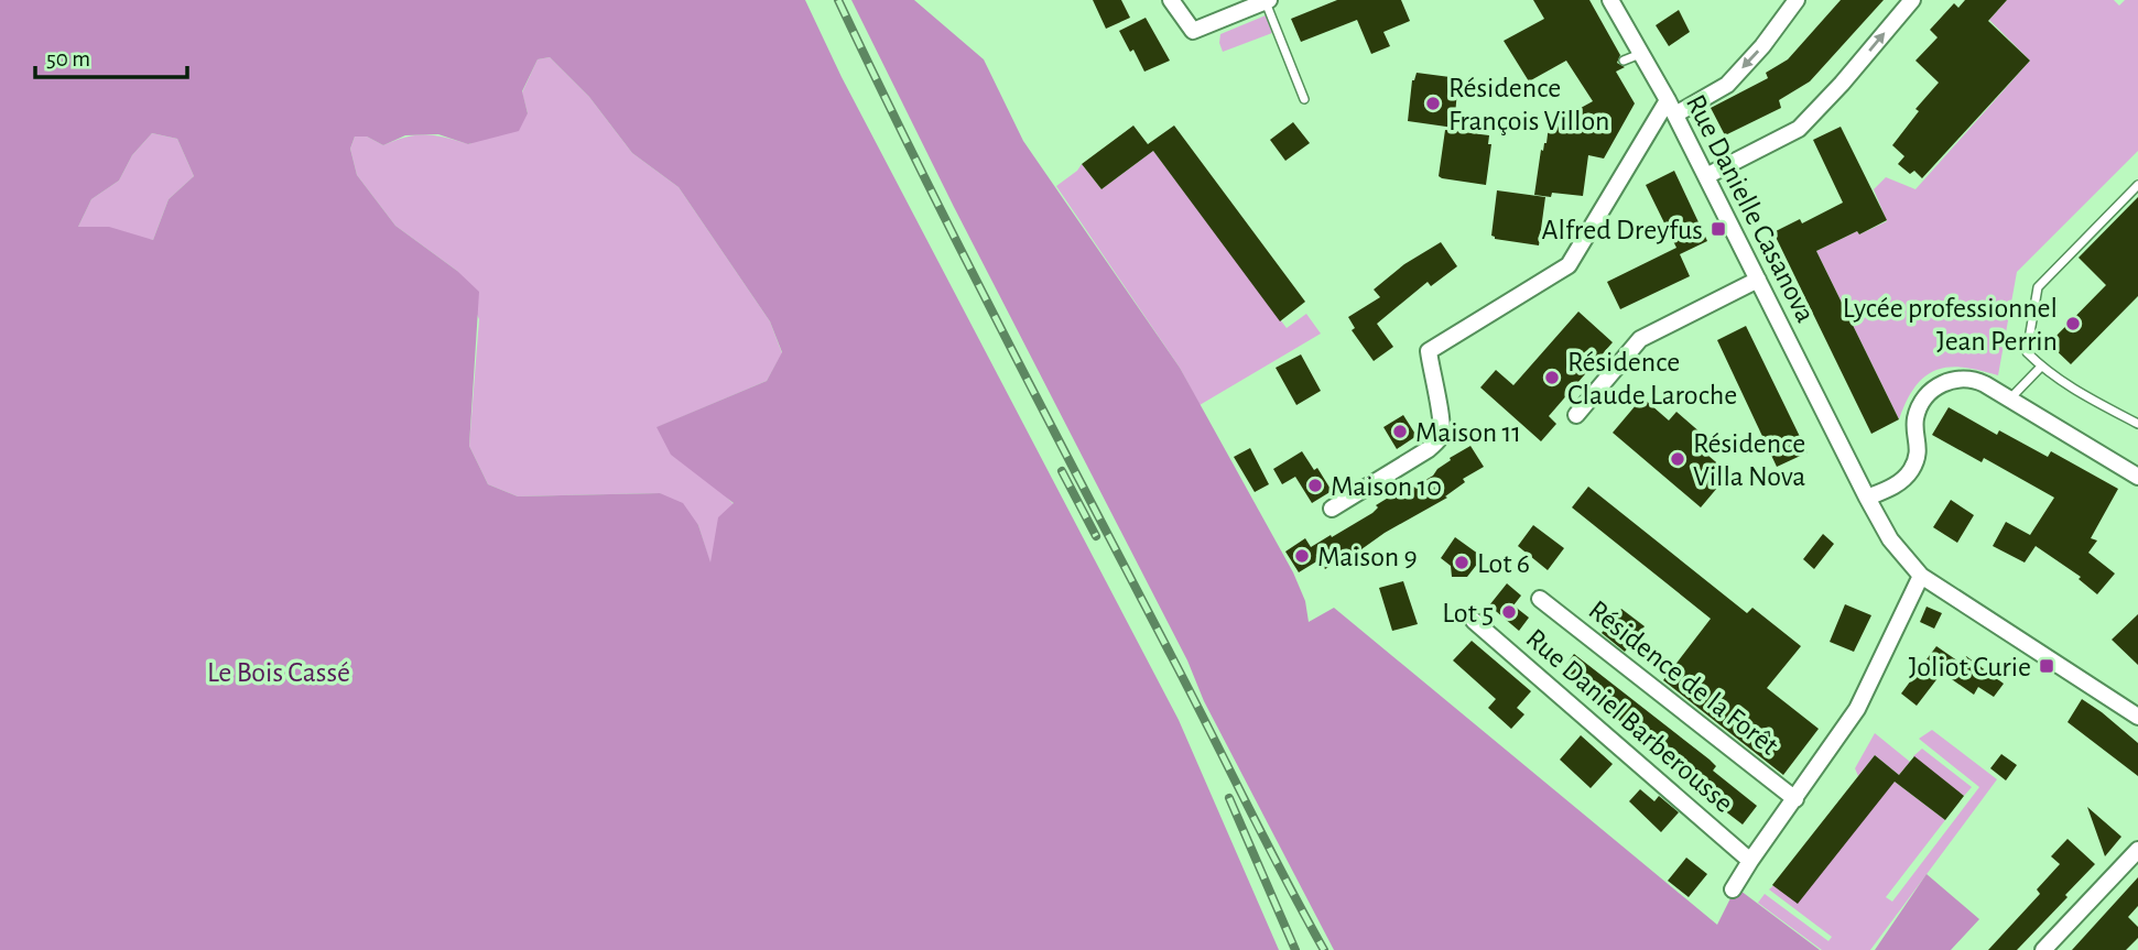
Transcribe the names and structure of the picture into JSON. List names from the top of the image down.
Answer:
{
  "streets": {
    "street": ["Rue Danielle Casanova", "Résidence de la Forêt", "Rue Daniel Barberousse"]
  },
  "parks": ["Le Bois Cassé"],
  "places": {
    "other": [
      "Résidence François Villon",
      "Lycée professionnel Jean Perrin",
      "Résidence Claude Laroche",
      "Maison 11",
      "Résidence Villa Nova",
      "Maison 10",
      "Maison 9",
      "Lot 6",
      "Lot 5"
    ],
    "transit": ["Alfred Dreyfus", "Joliot Curie"]
  },
  "scale_bar": "50 m"
}
